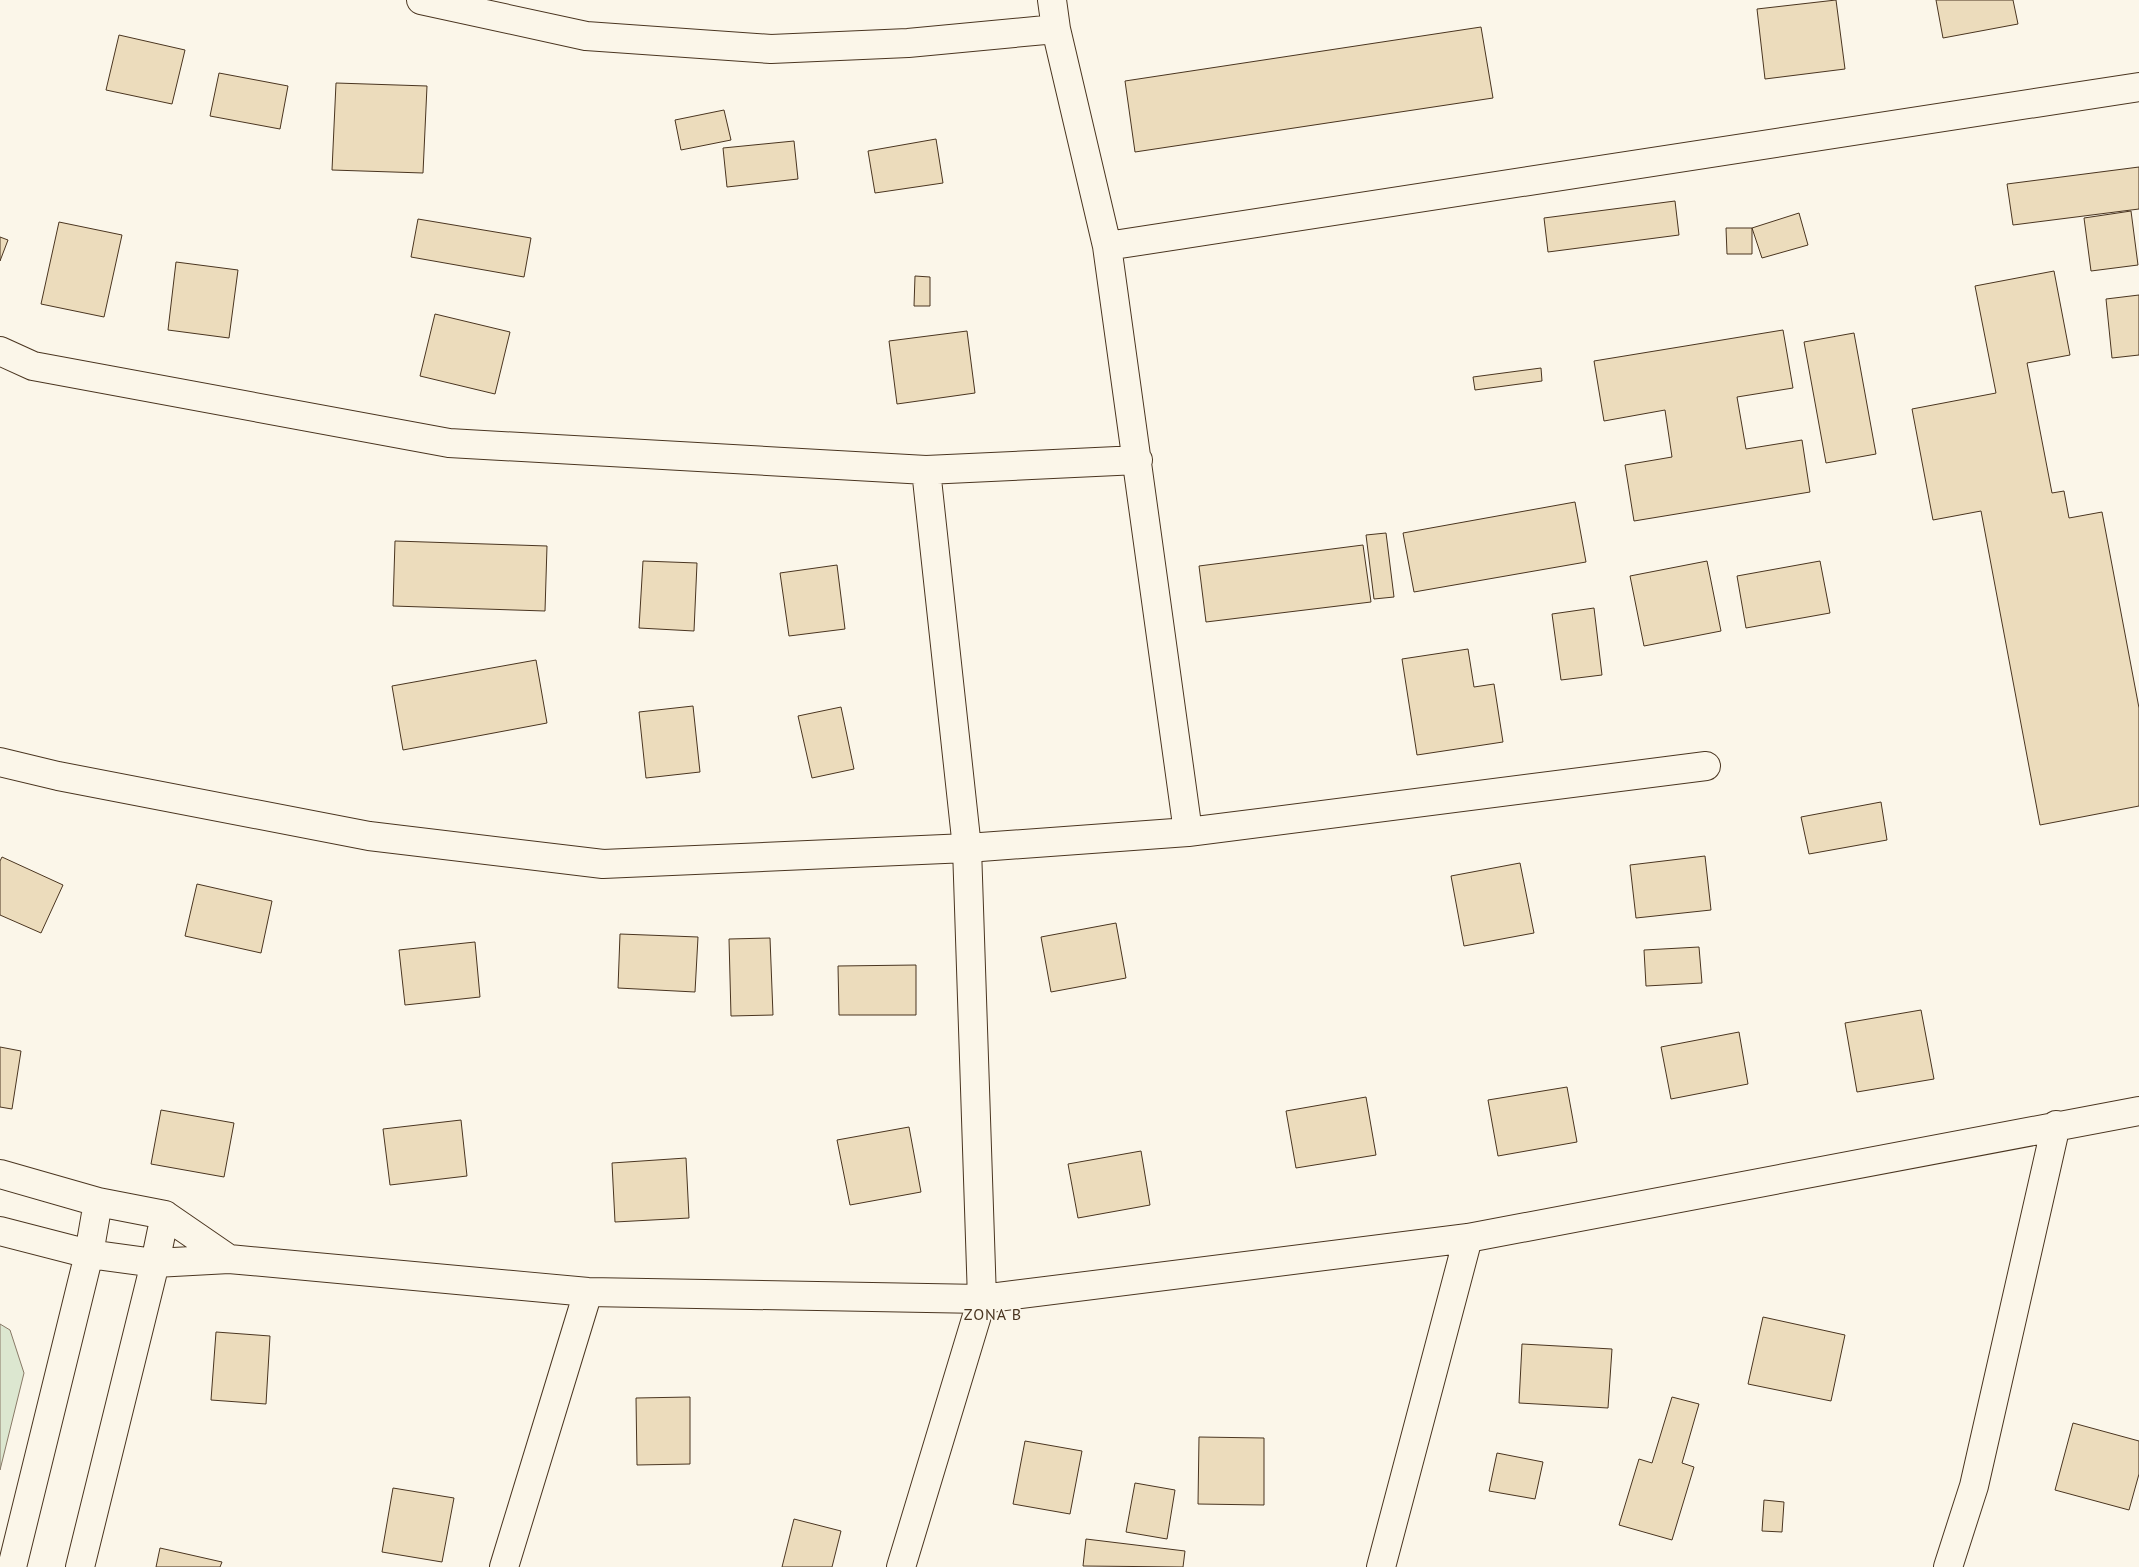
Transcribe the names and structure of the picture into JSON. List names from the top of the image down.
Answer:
{
  "districts": ["ZONA B"]
}
